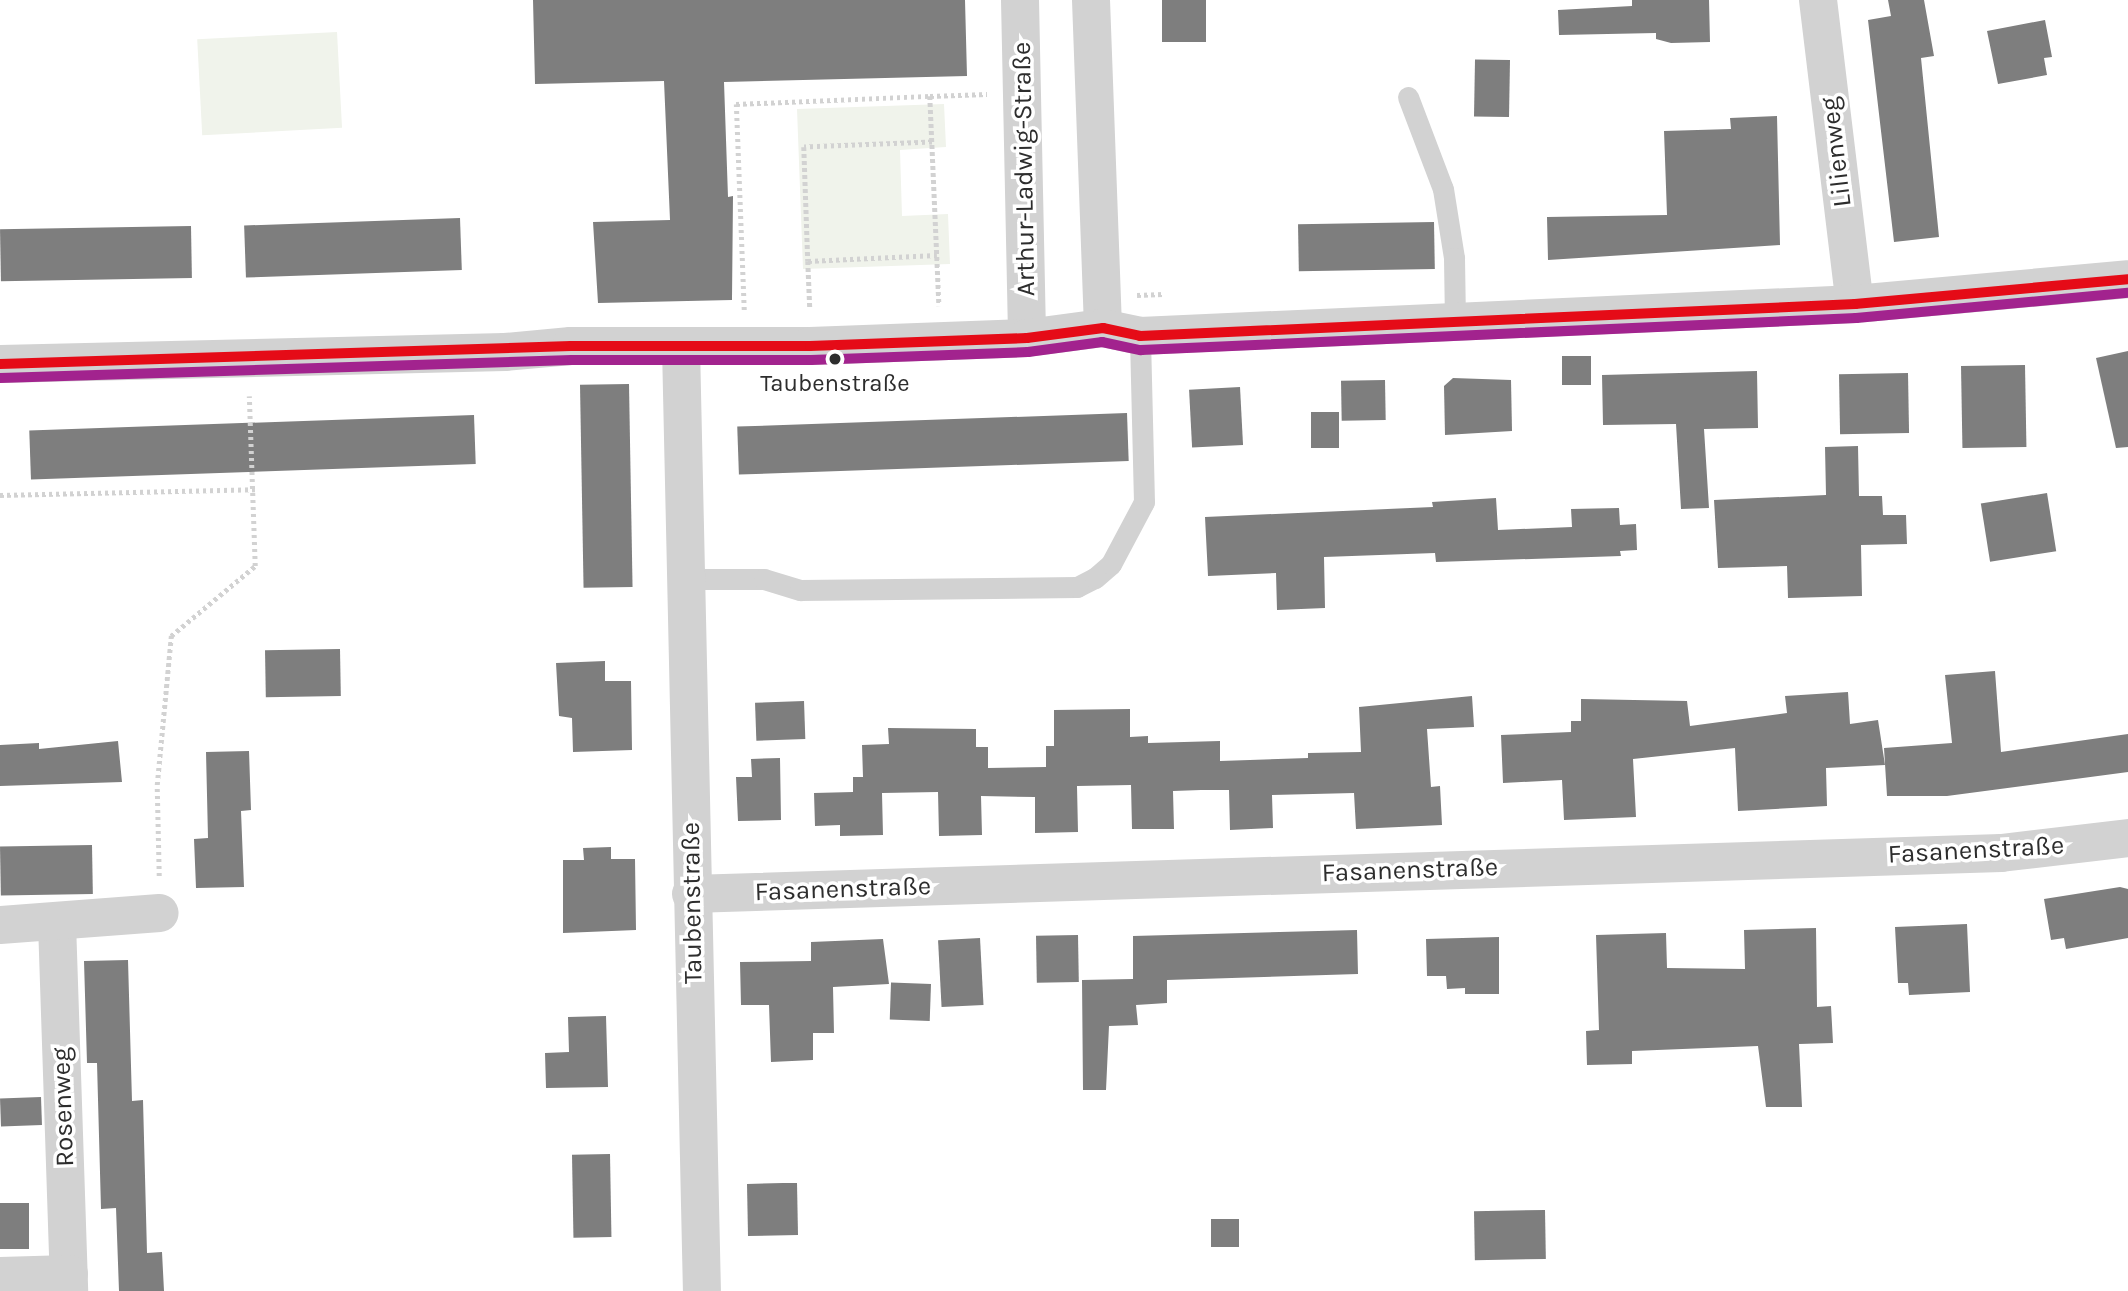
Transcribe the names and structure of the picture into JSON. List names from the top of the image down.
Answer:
{
  "streets": {
    "street": [
      "Lilienweg",
      "Arthur-Ladwig-Straße",
      "Fasanenstraße",
      "Taubenstraße",
      "Rosenweg"
    ]
  },
  "crossings": [
    ["Fasanenstraße", "Taubenstraße"]
  ],
  "places": ["Taubenstraße"]
}
